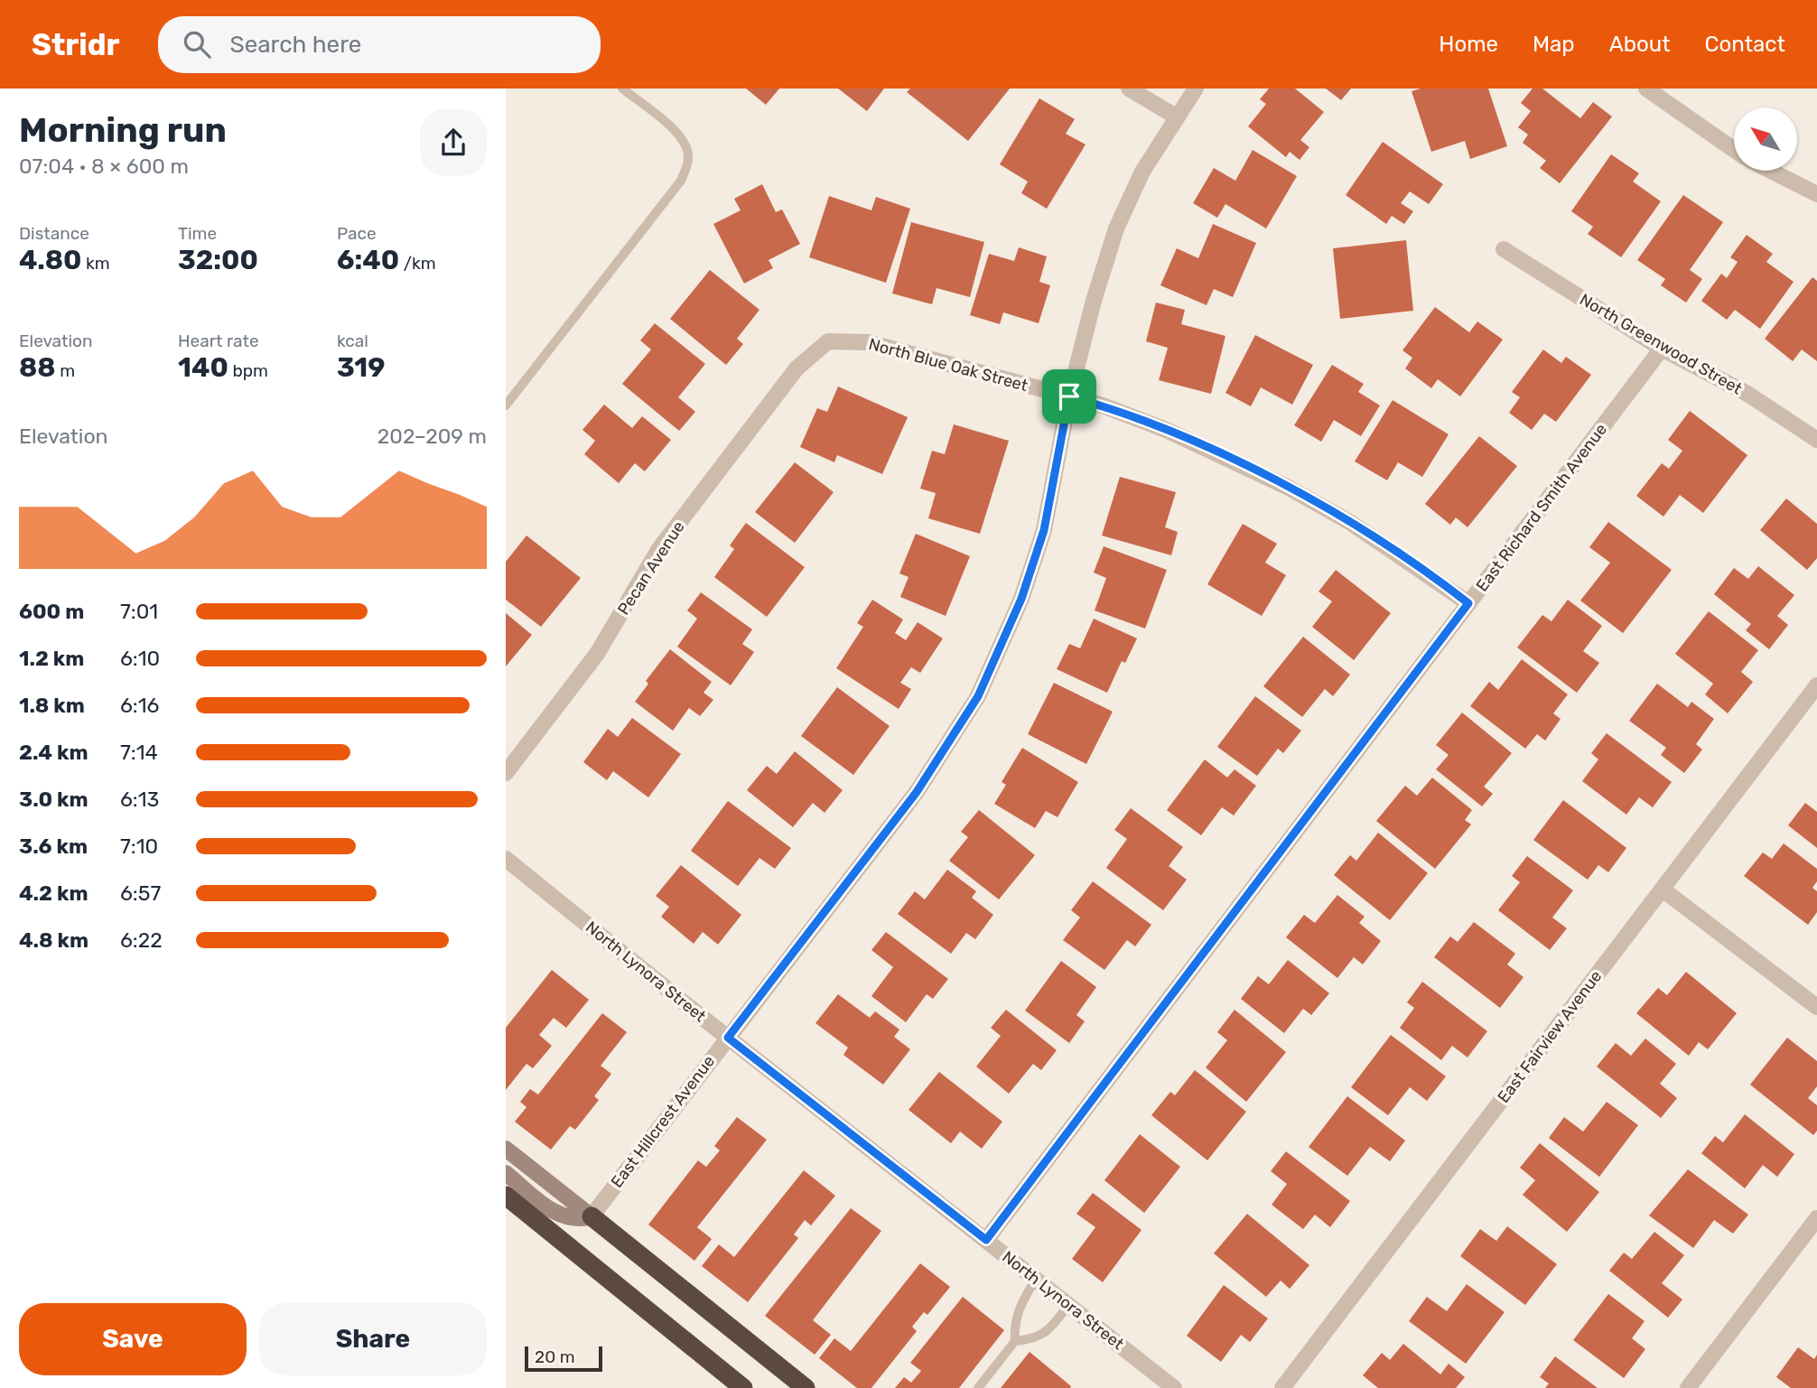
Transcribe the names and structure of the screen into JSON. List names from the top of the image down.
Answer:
{
  "streets": {
    "street": [
      "North Greenwood Street",
      "North Blue Oak Street",
      "East Richard Smith Avenue",
      "Pecan Avenue",
      "North Lynora Street",
      "East Fairview Avenue",
      "East Hillcrest Avenue"
    ]
  },
  "crossings": [
    ["North Greenwood Street", "East Richard Smith Avenue"],
    ["North Blue Oak Street", "East Richard Smith Avenue"],
    ["North Blue Oak Street", "Pecan Avenue"],
    ["North Blue Oak Street", "East Hillcrest Avenue"],
    ["East Richard Smith Avenue", "North Lynora Street"],
    ["North Lynora Street", "East Hillcrest Avenue"]
  ],
  "scale_bar": "20 m",
  "north": "top left",
  "page": {
    "header": "Stridr",
    "search": "Search here",
    "nav": [
      "Home",
      "Map",
      "About",
      "Contact"
    ],
    "heading": ["Morning run", "07:04 · 8 × 600 m"],
    "stats": [
      ["Distance", "4.80 km"],
      ["Time", "32:00"],
      ["Pace", "6:40 /km"],
      ["Elevation", "88 m"],
      ["Heart rate", "140 bpm"],
      ["kcal", "319"]
    ],
    "chart": ["Elevation", "202–209 m"],
    "list": [
      {
        "name": "600 m",
        "note": "7:01"
      },
      {
        "name": "1.2 km",
        "note": "6:10"
      },
      {
        "name": "1.8 km",
        "note": "6:16"
      },
      {
        "name": "2.4 km",
        "note": "7:14"
      },
      {
        "name": "3.0 km",
        "note": "6:13"
      },
      {
        "name": "3.6 km",
        "note": "7:10"
      },
      {
        "name": "4.2 km",
        "note": "6:57"
      },
      {
        "name": "4.8 km",
        "note": "6:22"
      }
    ],
    "buttons": ["Save", "Share"],
    "scale": "20 m"
  }
}
